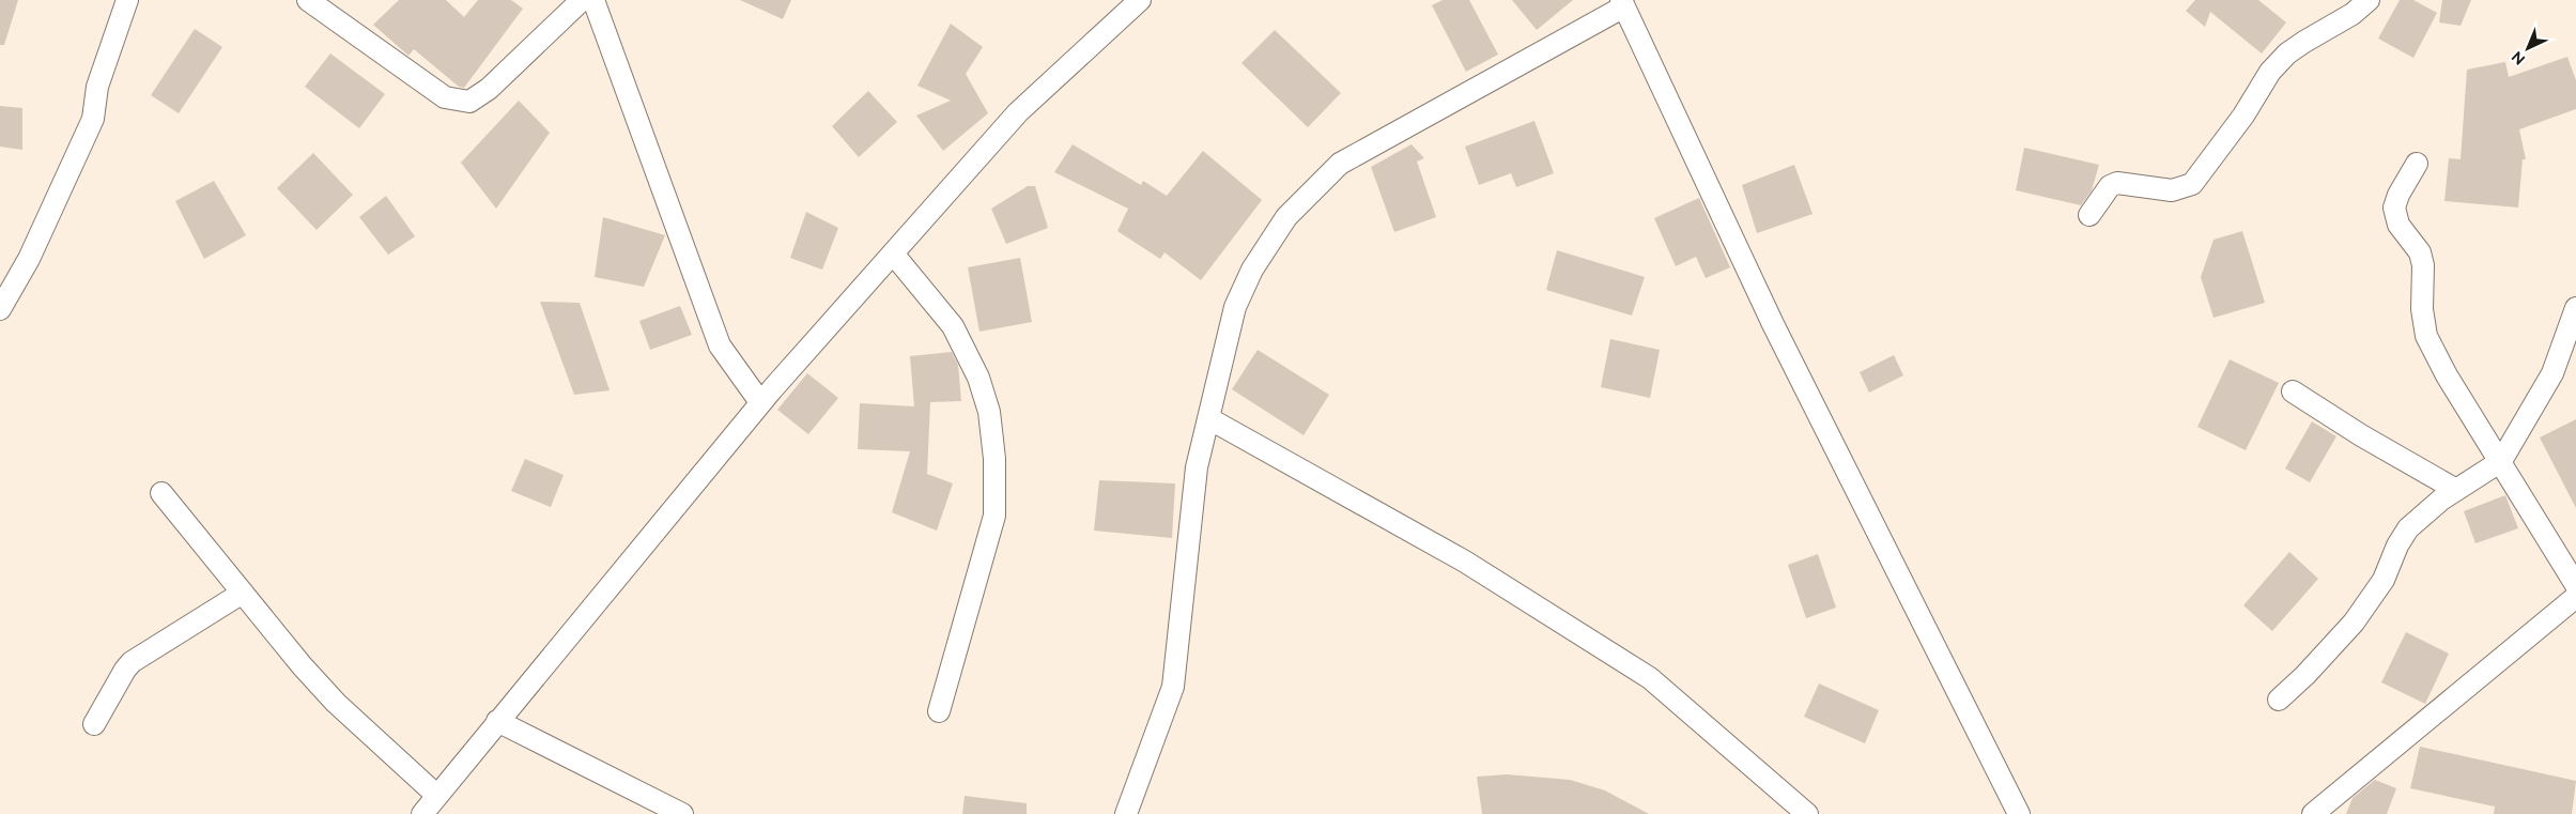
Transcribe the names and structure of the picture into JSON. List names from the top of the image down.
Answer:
{
  "north": "bottom left"
}
